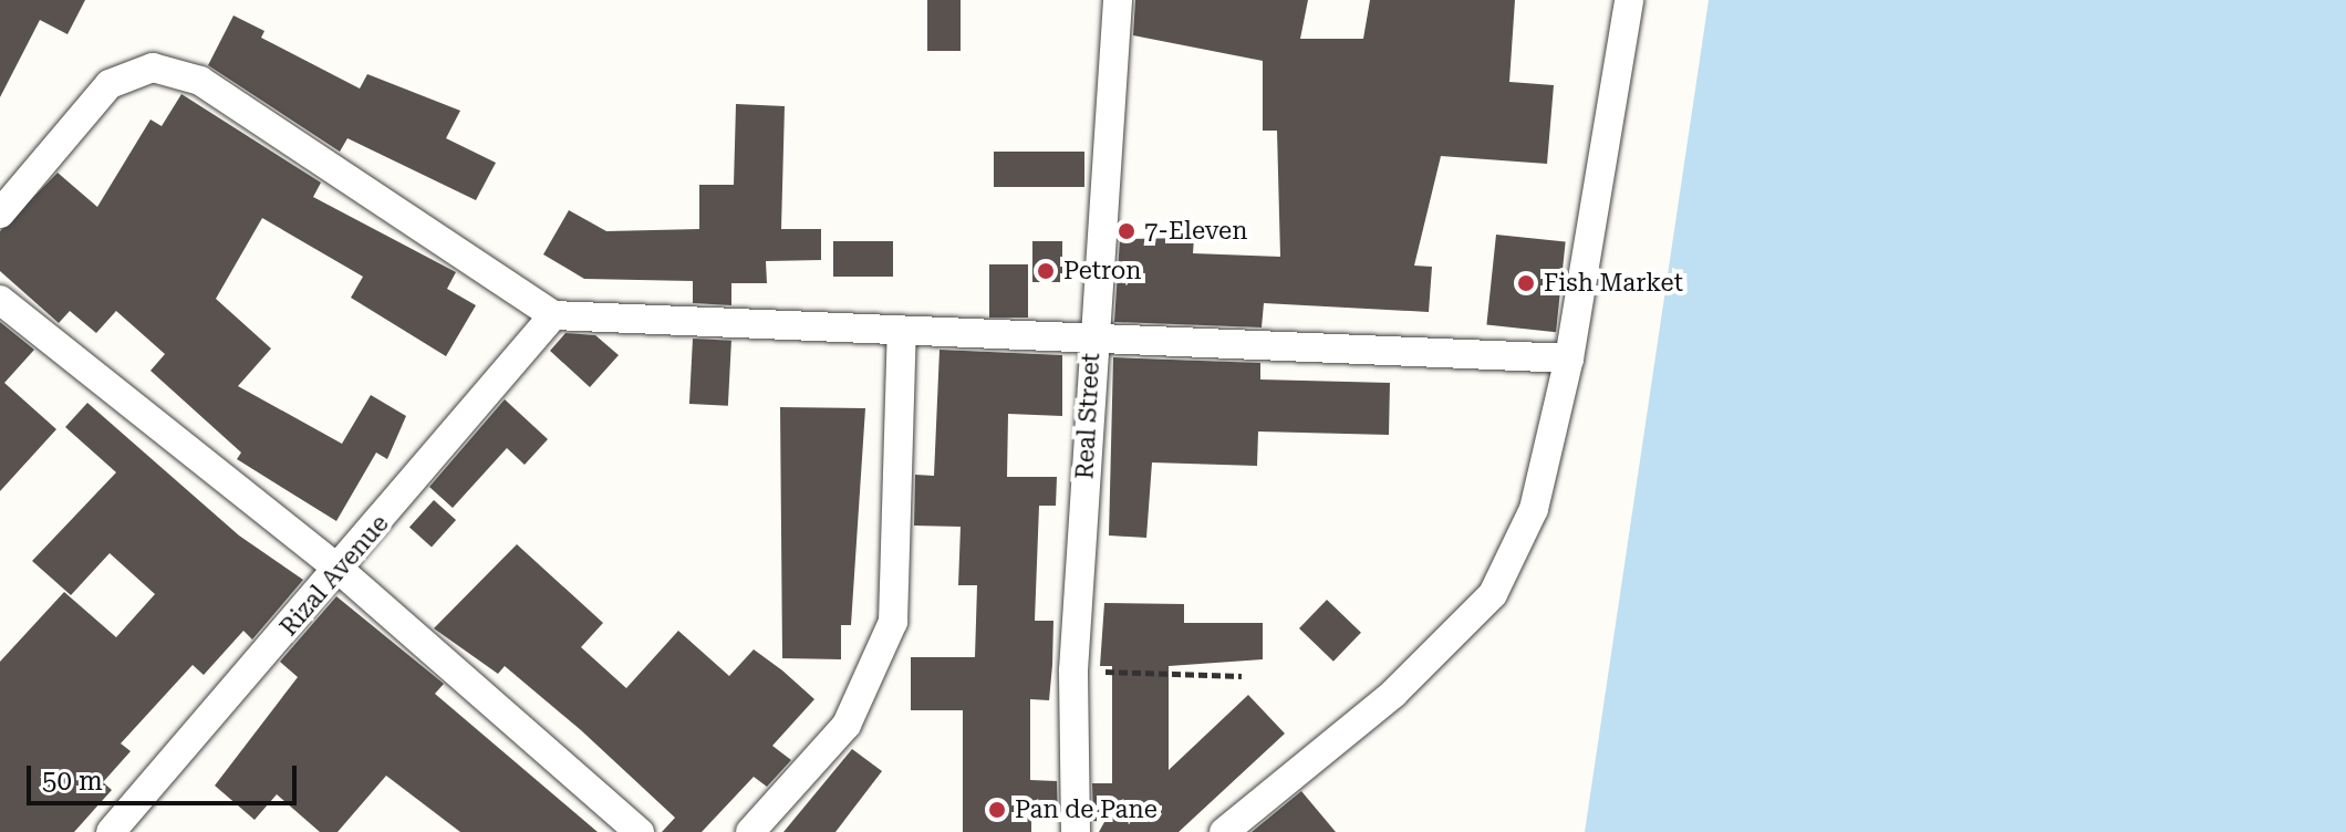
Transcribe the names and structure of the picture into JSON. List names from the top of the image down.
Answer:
{
  "streets": {
    "street": ["Real Street", "Rizal Avenue"]
  },
  "places": [
    "7-Eleven",
    "Petron",
    "Fish Market",
    "Pan de Pane"
  ],
  "scale_bar": "50 m"
}
